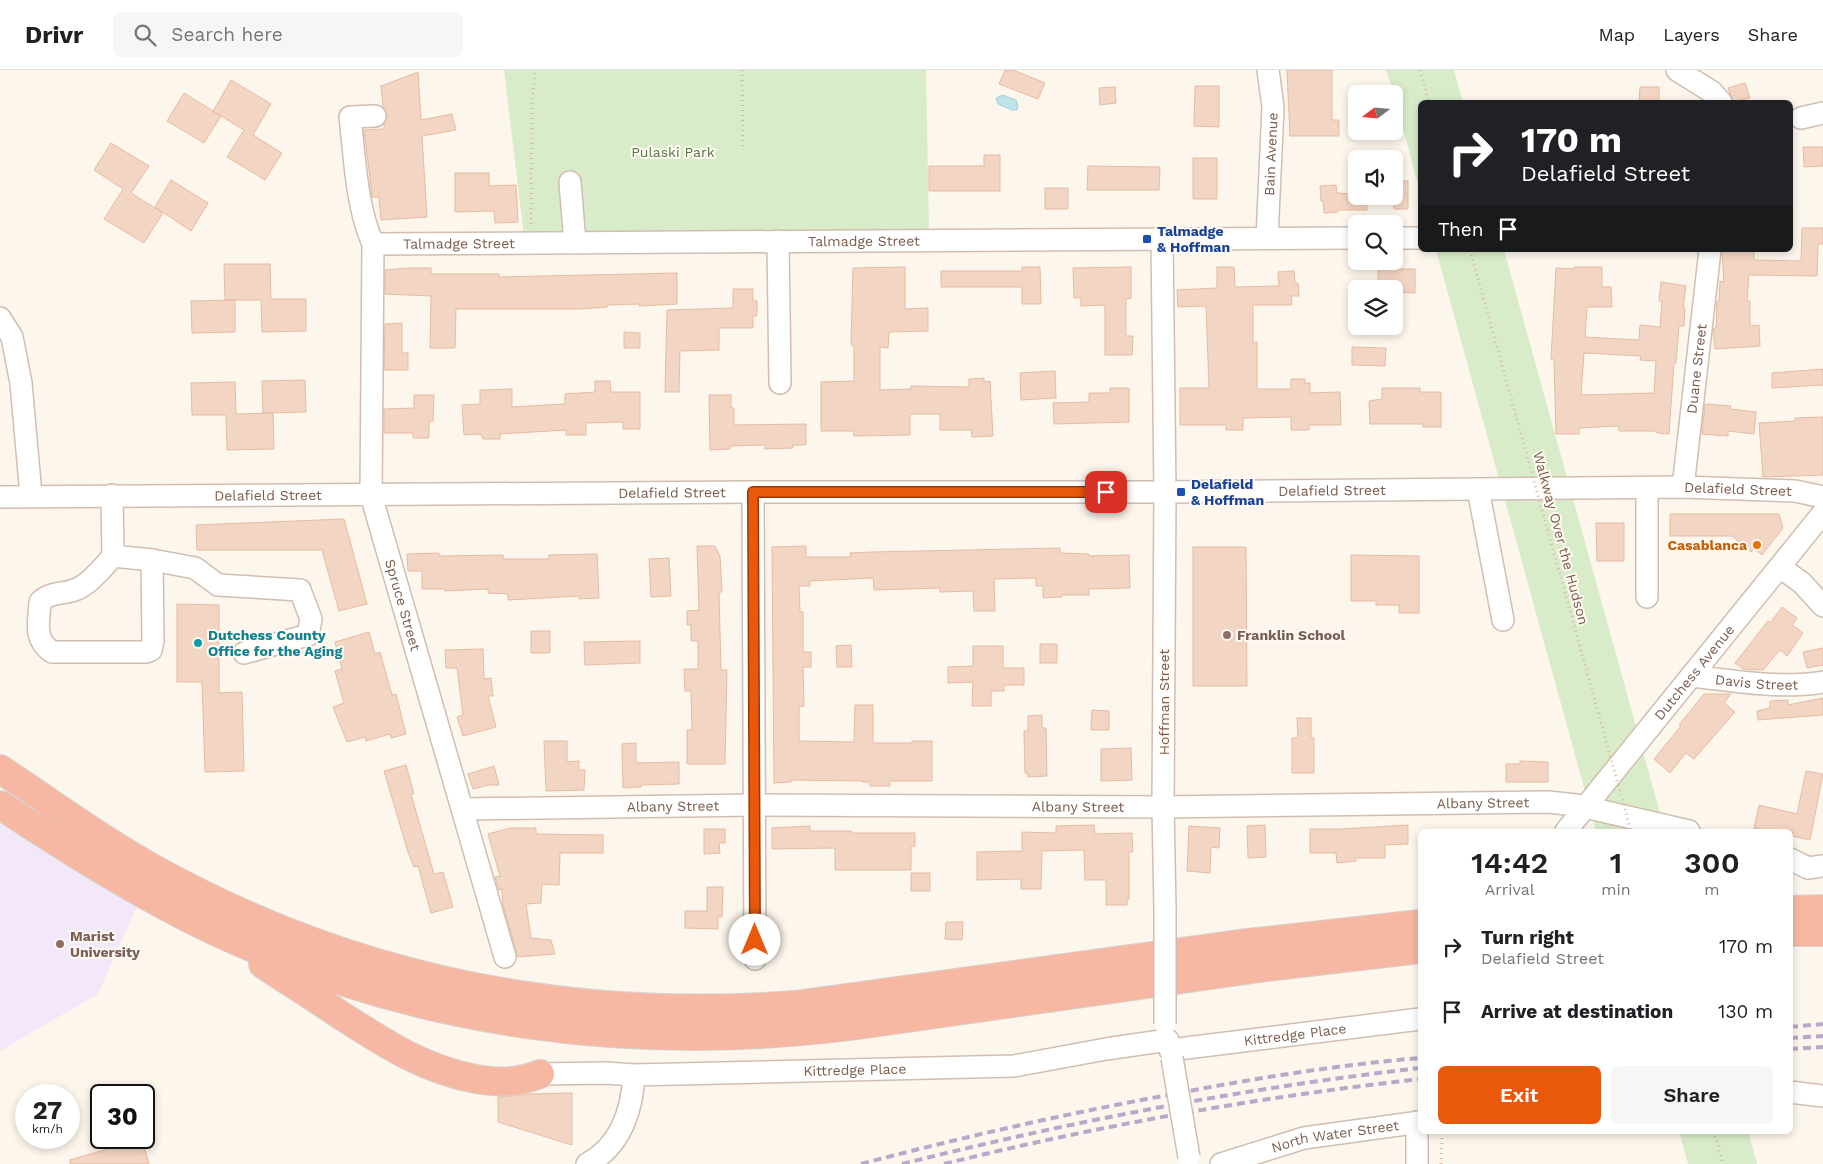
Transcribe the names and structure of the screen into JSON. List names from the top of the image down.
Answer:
{
  "streets": {
    "street": [
      "Bain Avenue",
      "Talmadge Street",
      "Duane Street",
      "Delafield Street",
      "Spruce Street",
      "Dutchess Avenue",
      "Davis Street",
      "Hoffman Street",
      "Albany Street",
      "Kittredge Place",
      "North Water Street"
    ],
    "path": ["Walkway Over the Hudson"]
  },
  "crossings": [
    ["Bain Avenue", "Talmadge Street"],
    ["Talmadge Street", "Spruce Street"],
    ["Talmadge Street", "Hoffman Street"],
    ["Duane Street", "Delafield Street"],
    ["Delafield Street", "Spruce Street"],
    ["Delafield Street", "Hoffman Street"],
    ["Spruce Street", "Albany Street"],
    ["Dutchess Avenue", "Davis Street"],
    ["Dutchess Avenue", "Albany Street"],
    ["Hoffman Street", "Albany Street"],
    ["Hoffman Street", "Kittredge Place"]
  ],
  "parks": ["Pulaski Park"],
  "places": {
    "transit": ["Talmadge & Hoffman", "Delafield & Hoffman"],
    "other": [
      "Casablanca",
      "Franklin School",
      "Dutchess County Office for the Aging",
      "Marist University"
    ]
  },
  "north": "left",
  "page": {
    "header": "Drivr",
    "search": "Search here",
    "nav": ["Map", "Layers", "Share"],
    "turn": ["170 m", "Delafield Street"],
    "then": "Then",
    "eta": [
      "14:42",
      "Arrival",
      "1",
      "min",
      "300",
      "m"
    ],
    "list": [
      {
        "name": "Turn right",
        "note": "Delafield Street",
        "value": "170 m"
      },
      {
        "name": "Arrive at destination",
        "value": "130 m"
      }
    ],
    "buttons": ["Exit", "Share"],
    "speed": "27 km/h",
    "limit": "30"
  }
}
